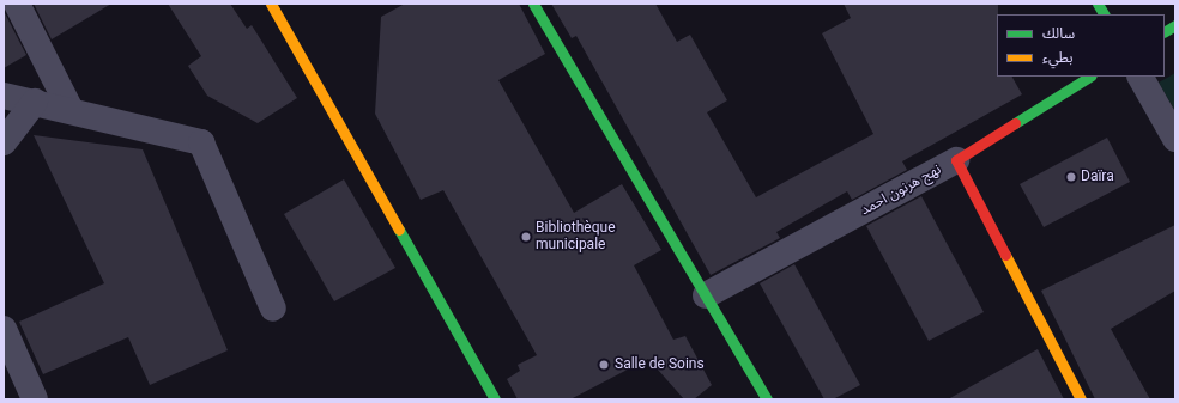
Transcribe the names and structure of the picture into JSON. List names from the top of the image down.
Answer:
{
  "streets": {
    "street": ["نهج هرنون احمد"]
  },
  "places": ["Daïra", "Bibliothèque municipale", "Salle de Soins"],
  "legend": ["سالك", "بطيء"]
}
